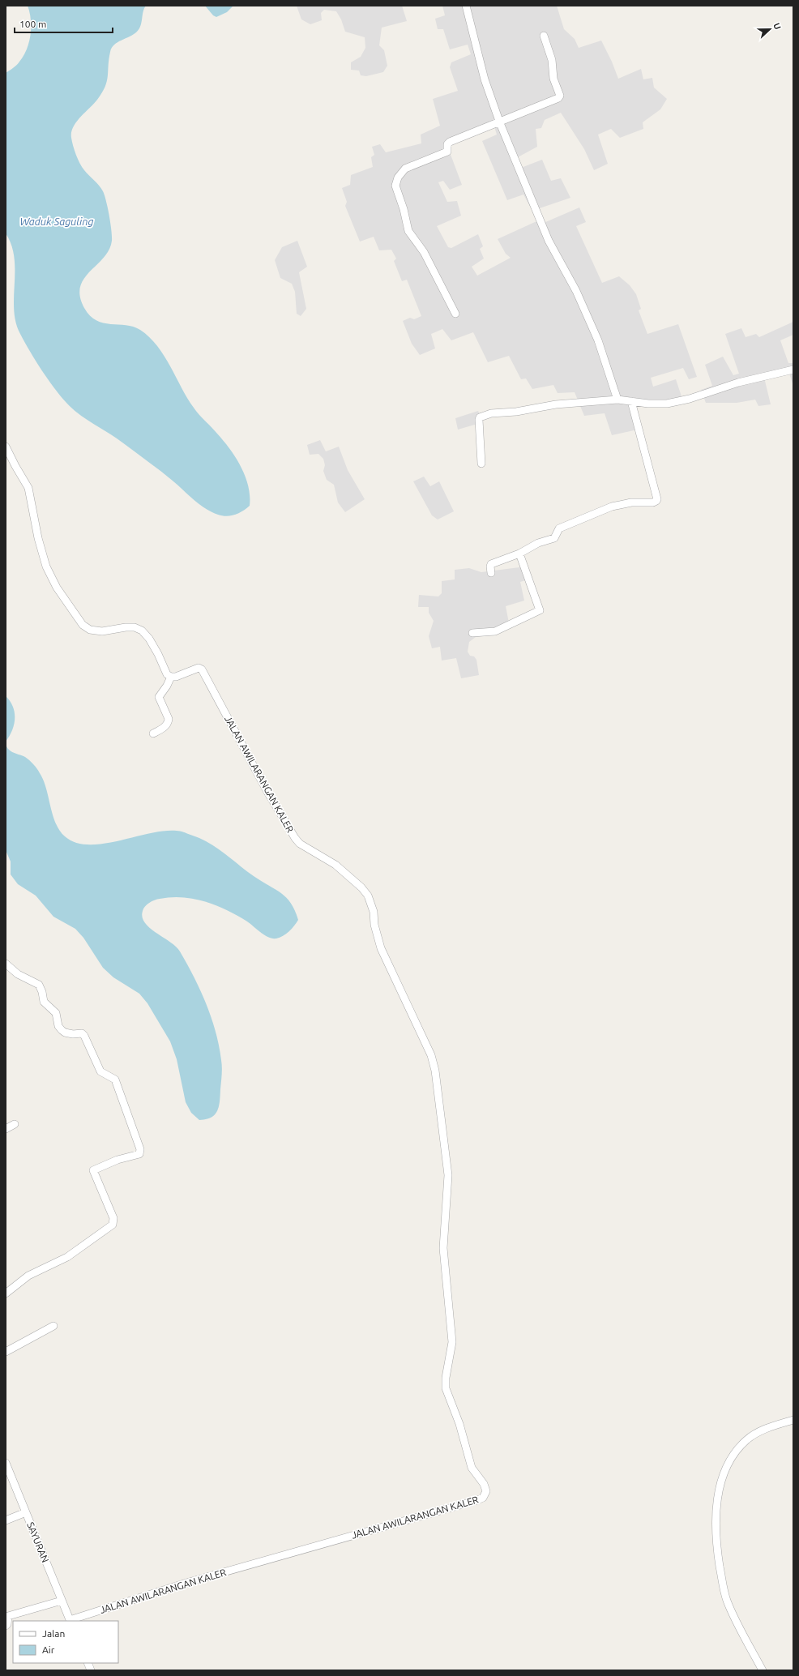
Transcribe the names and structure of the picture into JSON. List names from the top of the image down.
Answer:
{
  "streets": {
    "street": ["JALAN AWILARANGAN KALER", "SAYURAN"]
  },
  "crossings": [
    ["JALAN AWILARANGAN KALER", "SAYURAN"]
  ],
  "water": ["Waduk Saguling"],
  "legend": ["Jalan", "Air"],
  "scale_bar": "100 m",
  "north": "right"
}
